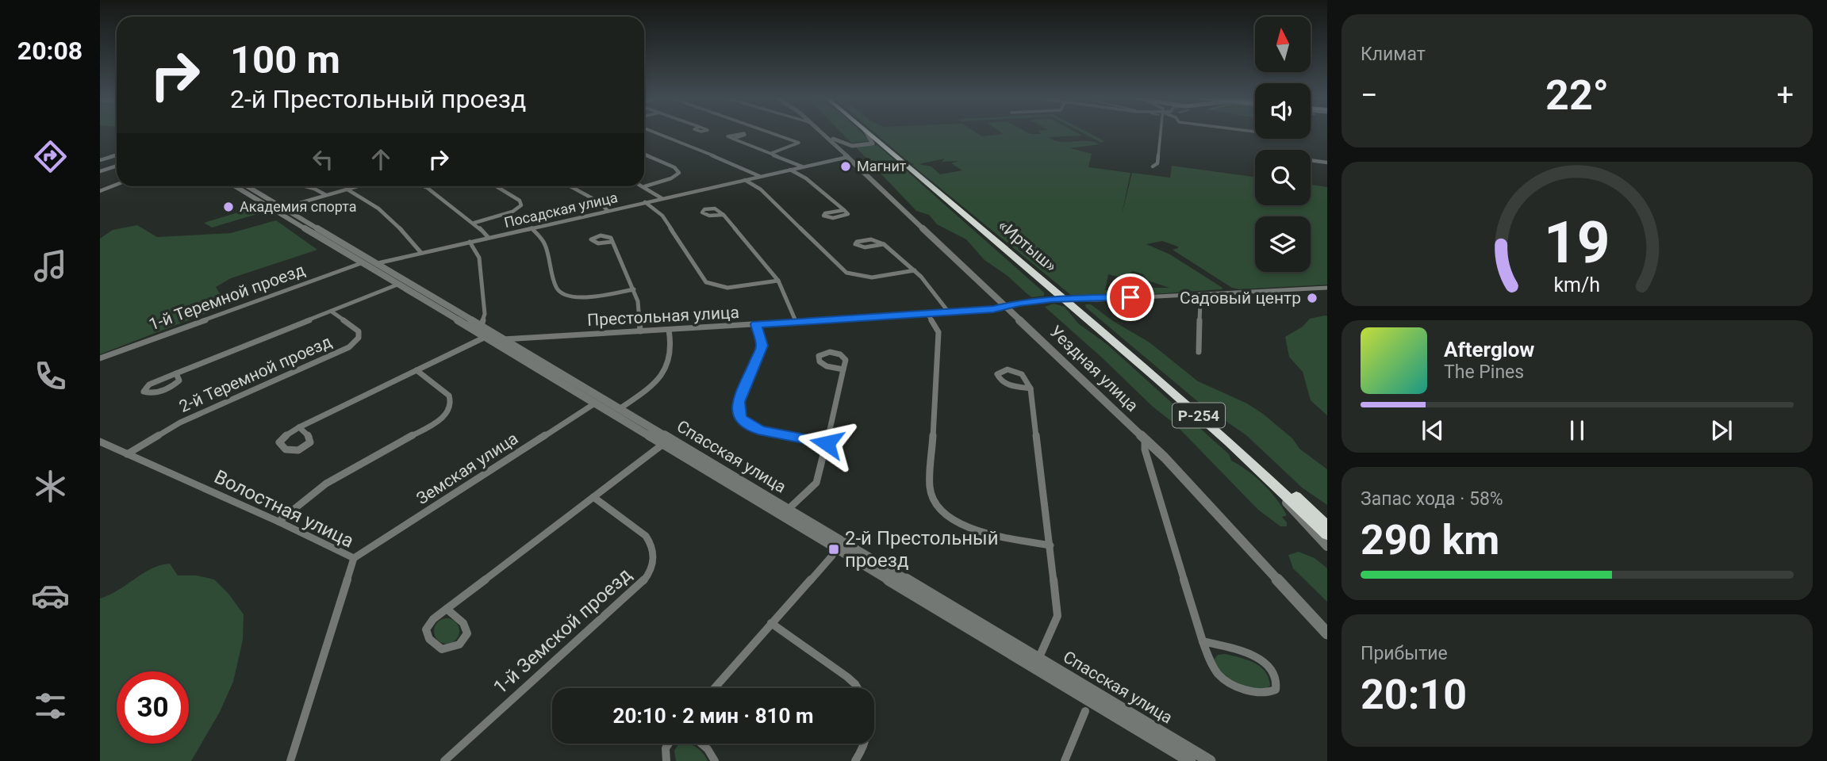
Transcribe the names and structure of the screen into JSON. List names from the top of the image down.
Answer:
{
  "streets": {
    "highway": ["«Иртыш»", "Р-254"],
    "street": [
      "Посадская улица",
      "1-й Теремной проезд",
      "Престольная улица",
      "Уездная улица",
      "2-й Теремной проезд",
      "Спасская улица",
      "Земская улица",
      "Волостная улица",
      "1-й Земской проезд"
    ]
  },
  "crossings": [
    ["Посадская улица", "Уездная улица"],
    ["Посадская улица", "Спасская улица"],
    ["«Иртыш»", "Престольная улица"],
    ["1-й Теремной проезд", "Спасская улица"],
    ["Престольная улица", "Уездная улица"],
    ["Престольная улица", "Спасская улица"],
    ["2-й Теремной проезд", "Спасская улица"],
    ["2-й Теремной проезд", "Волостная улица"],
    ["Спасская улица", "Земская улица"],
    ["Земская улица", "Волостная улица"]
  ],
  "places": {
    "other": ["Магнит", "Академия спорта", "Садовый центр"],
    "transit": ["2-й Престольный проезд"]
  },
  "north": "top",
  "page": {
    "tabs": "20:08",
    "tile": [
      "Климат",
      ["Запас хода · 58%", "290 km"],
      ["Прибытие", "20:10"]
    ],
    "turn": ["100 m", "2-й Престольный проезд"],
    "heat": ["−", "22°", "+"],
    "song": ["Afterglow", "The Pines"],
    "limit": "30",
    "trip": "20:10 · 2 мин · 810 m",
    "gauge": ["19", "km/h"]
  }
}
